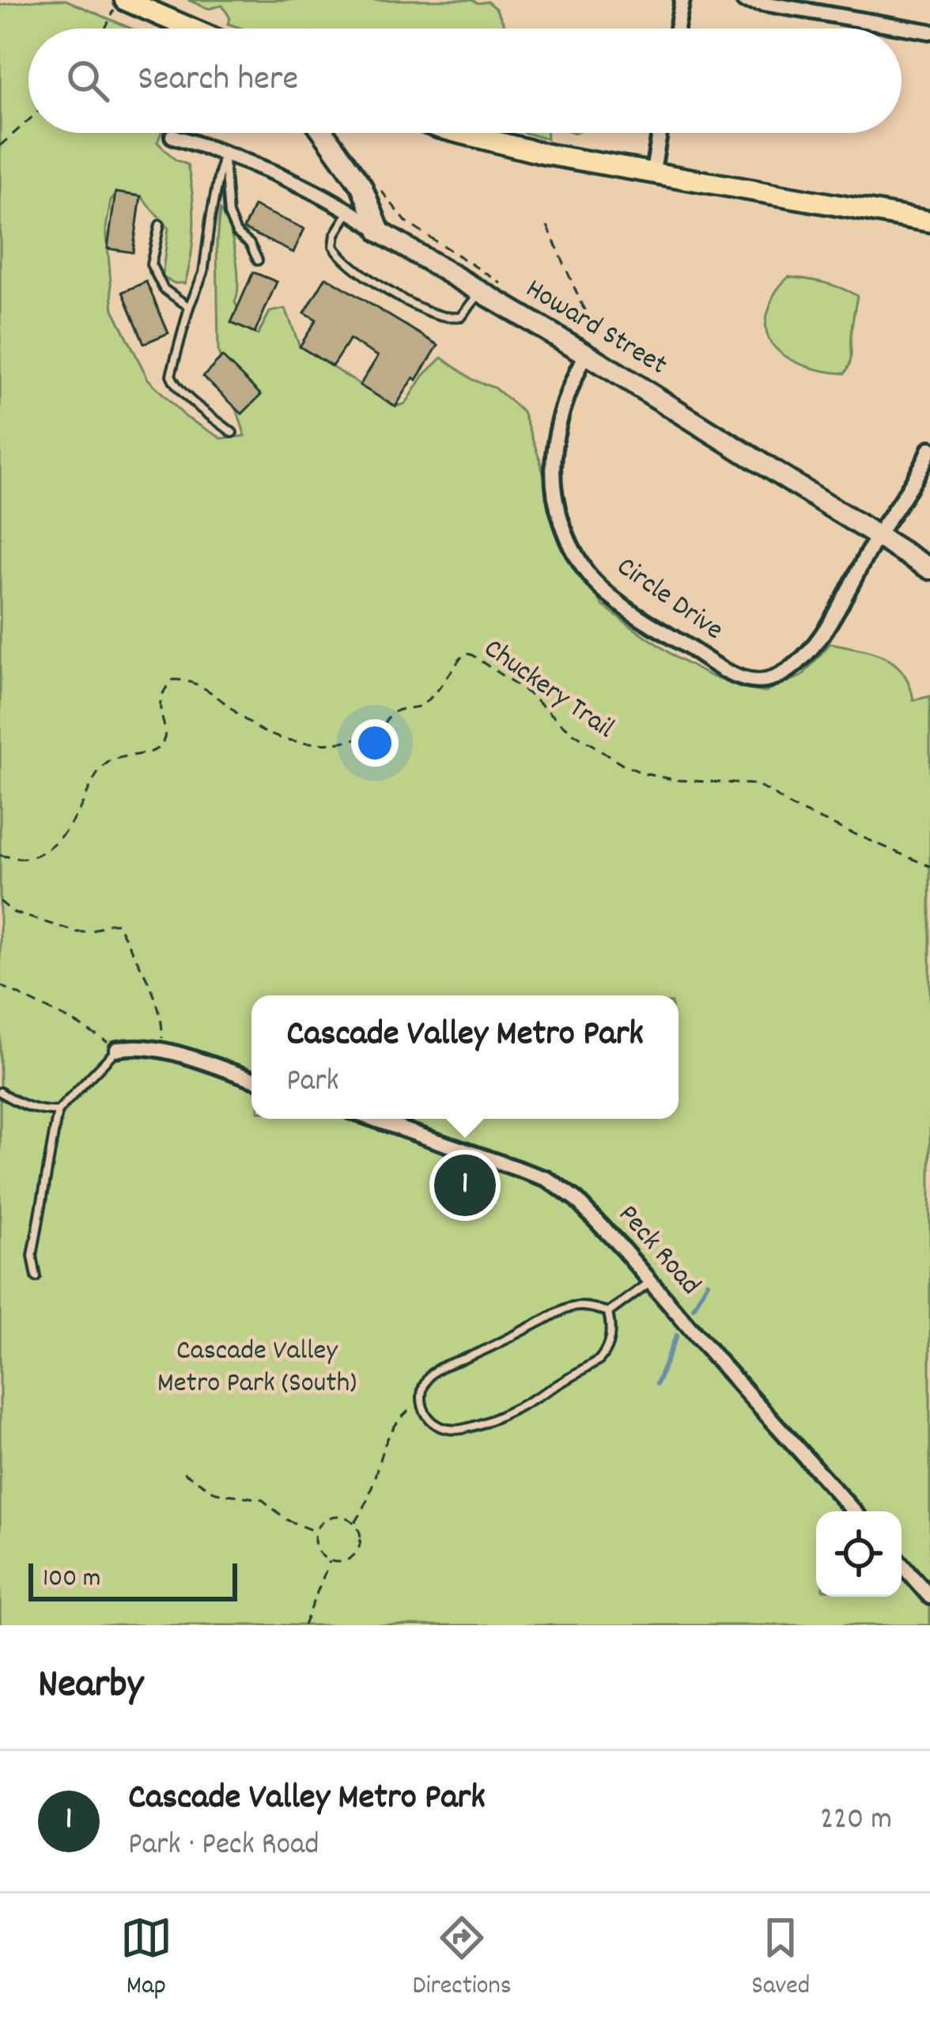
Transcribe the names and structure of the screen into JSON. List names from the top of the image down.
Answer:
{
  "streets": {
    "main road": ["Howard Street"],
    "street": ["Circle Drive", "Peck Road"],
    "path": ["Chuckery Trail"]
  },
  "crossings": [
    ["Howard Street", "Circle Drive"]
  ],
  "parks": ["Cascade Valley Metro Park (South)"],
  "scale_bar": "100 m",
  "page": {
    "search": "Search here",
    "popup": ["Cascade Valley Metro Park", "Park"],
    "pins": "1",
    "scale": "100 m",
    "heading": "Nearby",
    "list": [
      {
        "mark": "1",
        "name": "Cascade Valley Metro Park",
        "note": "Park · Peck Road",
        "value": "220 m"
      }
    ],
    "nav": ["Map", "Directions", "Saved"]
  }
}
